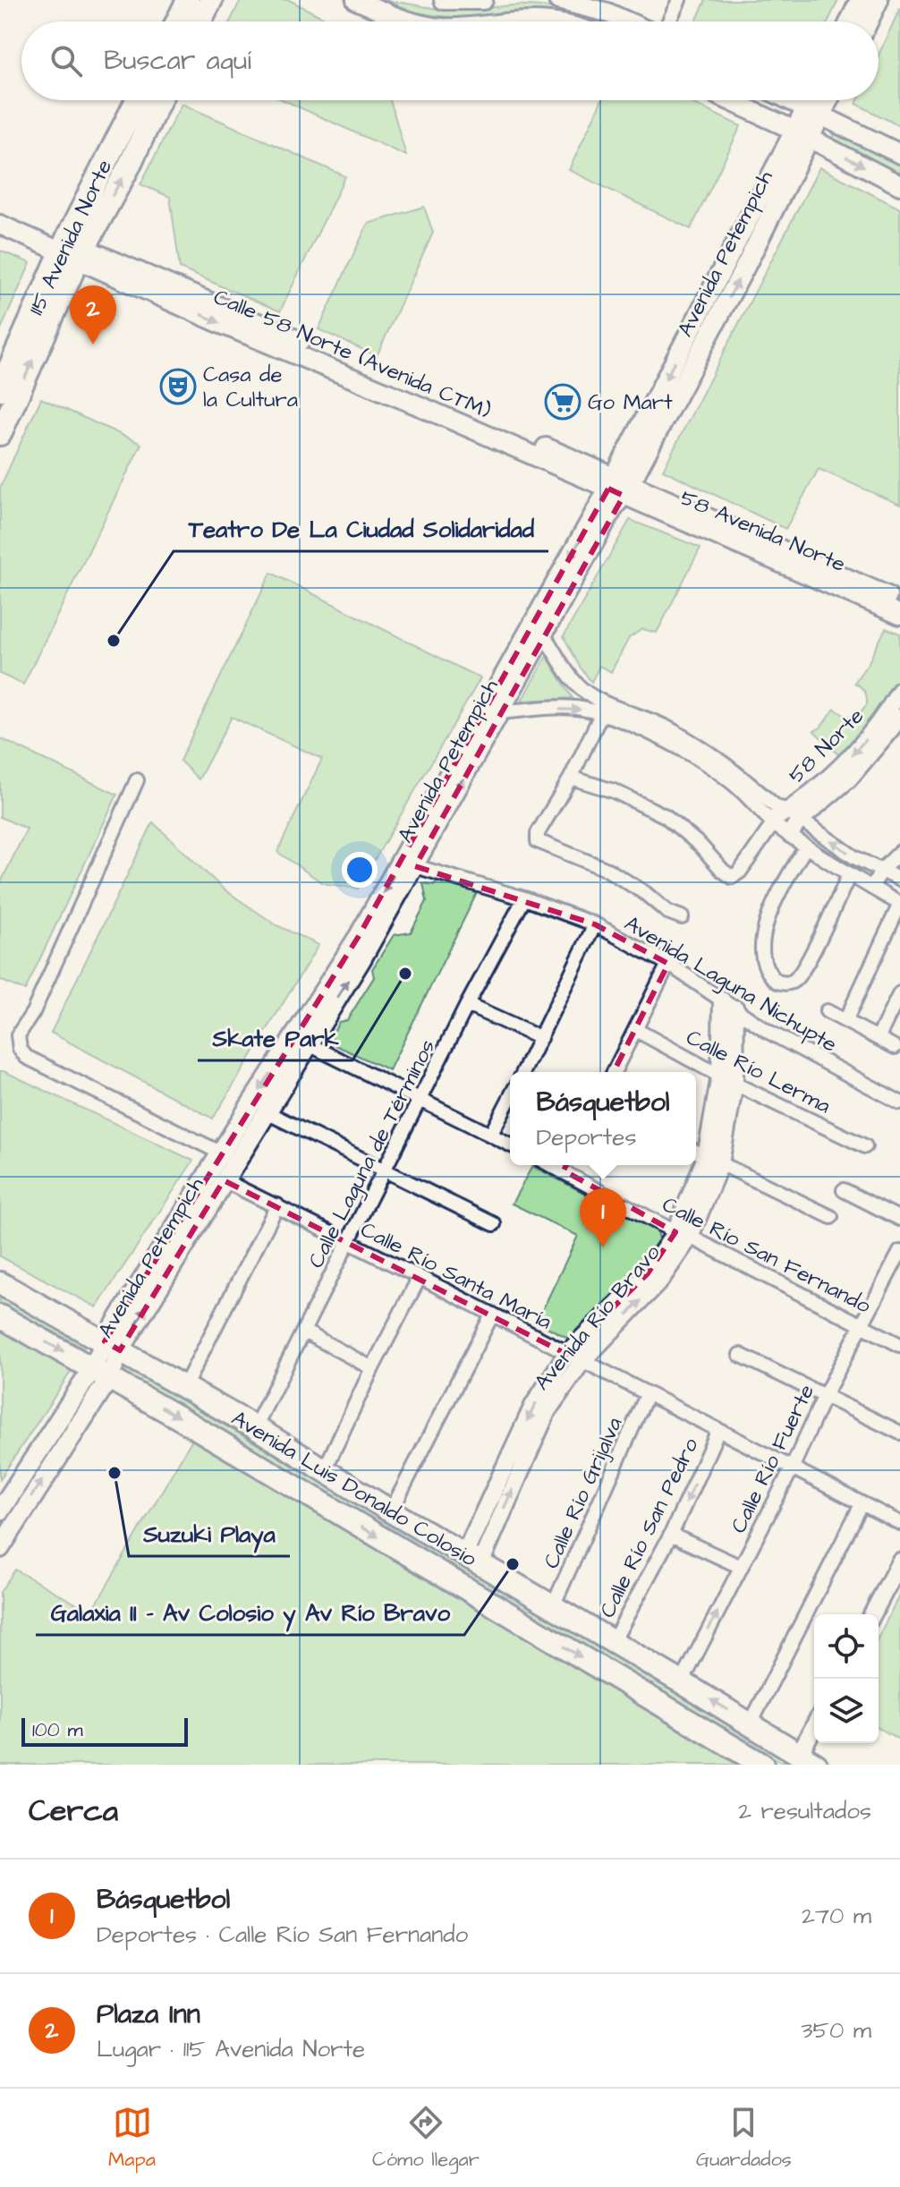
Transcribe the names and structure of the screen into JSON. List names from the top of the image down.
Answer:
{
  "streets": {
    "main road": [
      "115 Avenida Norte",
      "Avenida Petempich",
      "Calle 58 Norte (Avenida CTM)",
      "58 Avenida Norte",
      "Avenida Luis Donaldo Colosio"
    ],
    "street": [
      "58 Norte",
      "Avenida Laguna Nichupte",
      "Calle Río Lerma",
      "Calle Laguna de Términos",
      "Calle Río San Fernando",
      "Calle Río Santa María",
      "Avenida Río Bravo",
      "Calle Río Fuerte",
      "Calle Río Grijalva",
      "Calle Río San Pedro"
    ]
  },
  "crossings": [
    ["115 Avenida Norte", "Calle 58 Norte (Avenida CTM)"],
    ["Avenida Petempich", "Calle 58 Norte (Avenida CTM)"],
    ["Avenida Petempich", "58 Avenida Norte"],
    ["Avenida Petempich", "Avenida Laguna Nichupte"],
    ["Avenida Petempich", "Calle Río Santa María"],
    ["Avenida Petempich", "Avenida Luis Donaldo Colosio"],
    ["Calle 58 Norte (Avenida CTM)", "58 Avenida Norte"],
    ["Avenida Laguna Nichupte", "Calle Laguna de Términos"],
    ["Avenida Laguna Nichupte", "Avenida Río Bravo"],
    ["Calle Río Lerma", "Avenida Río Bravo"],
    ["Calle Laguna de Términos", "Calle Río Santa María"],
    ["Calle Laguna de Términos", "Avenida Luis Donaldo Colosio"],
    ["Calle Río San Fernando", "Avenida Río Bravo"],
    ["Calle Río San Fernando", "Calle Río Fuerte"],
    ["Calle Río Santa María", "Avenida Río Bravo"],
    ["Calle Río Santa María", "Calle Río Fuerte"],
    ["Calle Río Santa María", "Calle Río Grijalva"],
    ["Calle Río Santa María", "Calle Río San Pedro"],
    ["Avenida Río Bravo", "Avenida Luis Donaldo Colosio"],
    ["Calle Río Fuerte", "Avenida Luis Donaldo Colosio"],
    ["Avenida Luis Donaldo Colosio", "Calle Río Grijalva"],
    ["Avenida Luis Donaldo Colosio", "Calle Río San Pedro"]
  ],
  "one_way": ["Calle Río San Pedro"],
  "places": {
    "theatre": ["Casa de la Cultura"],
    "supermarket": ["Go Mart"],
    "other": [
      "Teatro De La Ciudad Solidaridad",
      "Skate Park",
      "Suzuki Playa",
      "Galaxia II - Av Colosio y Av Río Bravo"
    ]
  },
  "scale_bar": "100 m",
  "page": {
    "search": "Buscar aquí",
    "pins": ["2", "1"],
    "popup": ["Básquetbol", "Deportes"],
    "scale": "100 m",
    "heading": ["Cerca", "2 resultados"],
    "list": [
      {
        "mark": "1",
        "name": "Básquetbol",
        "note": "Deportes · Calle Río San Fernando",
        "value": "270 m"
      },
      {
        "mark": "2",
        "name": "Plaza Inn",
        "note": "Lugar · 115 Avenida Norte",
        "value": "350 m"
      }
    ],
    "nav": ["Mapa", "Cómo llegar", "Guardados"]
  }
}
